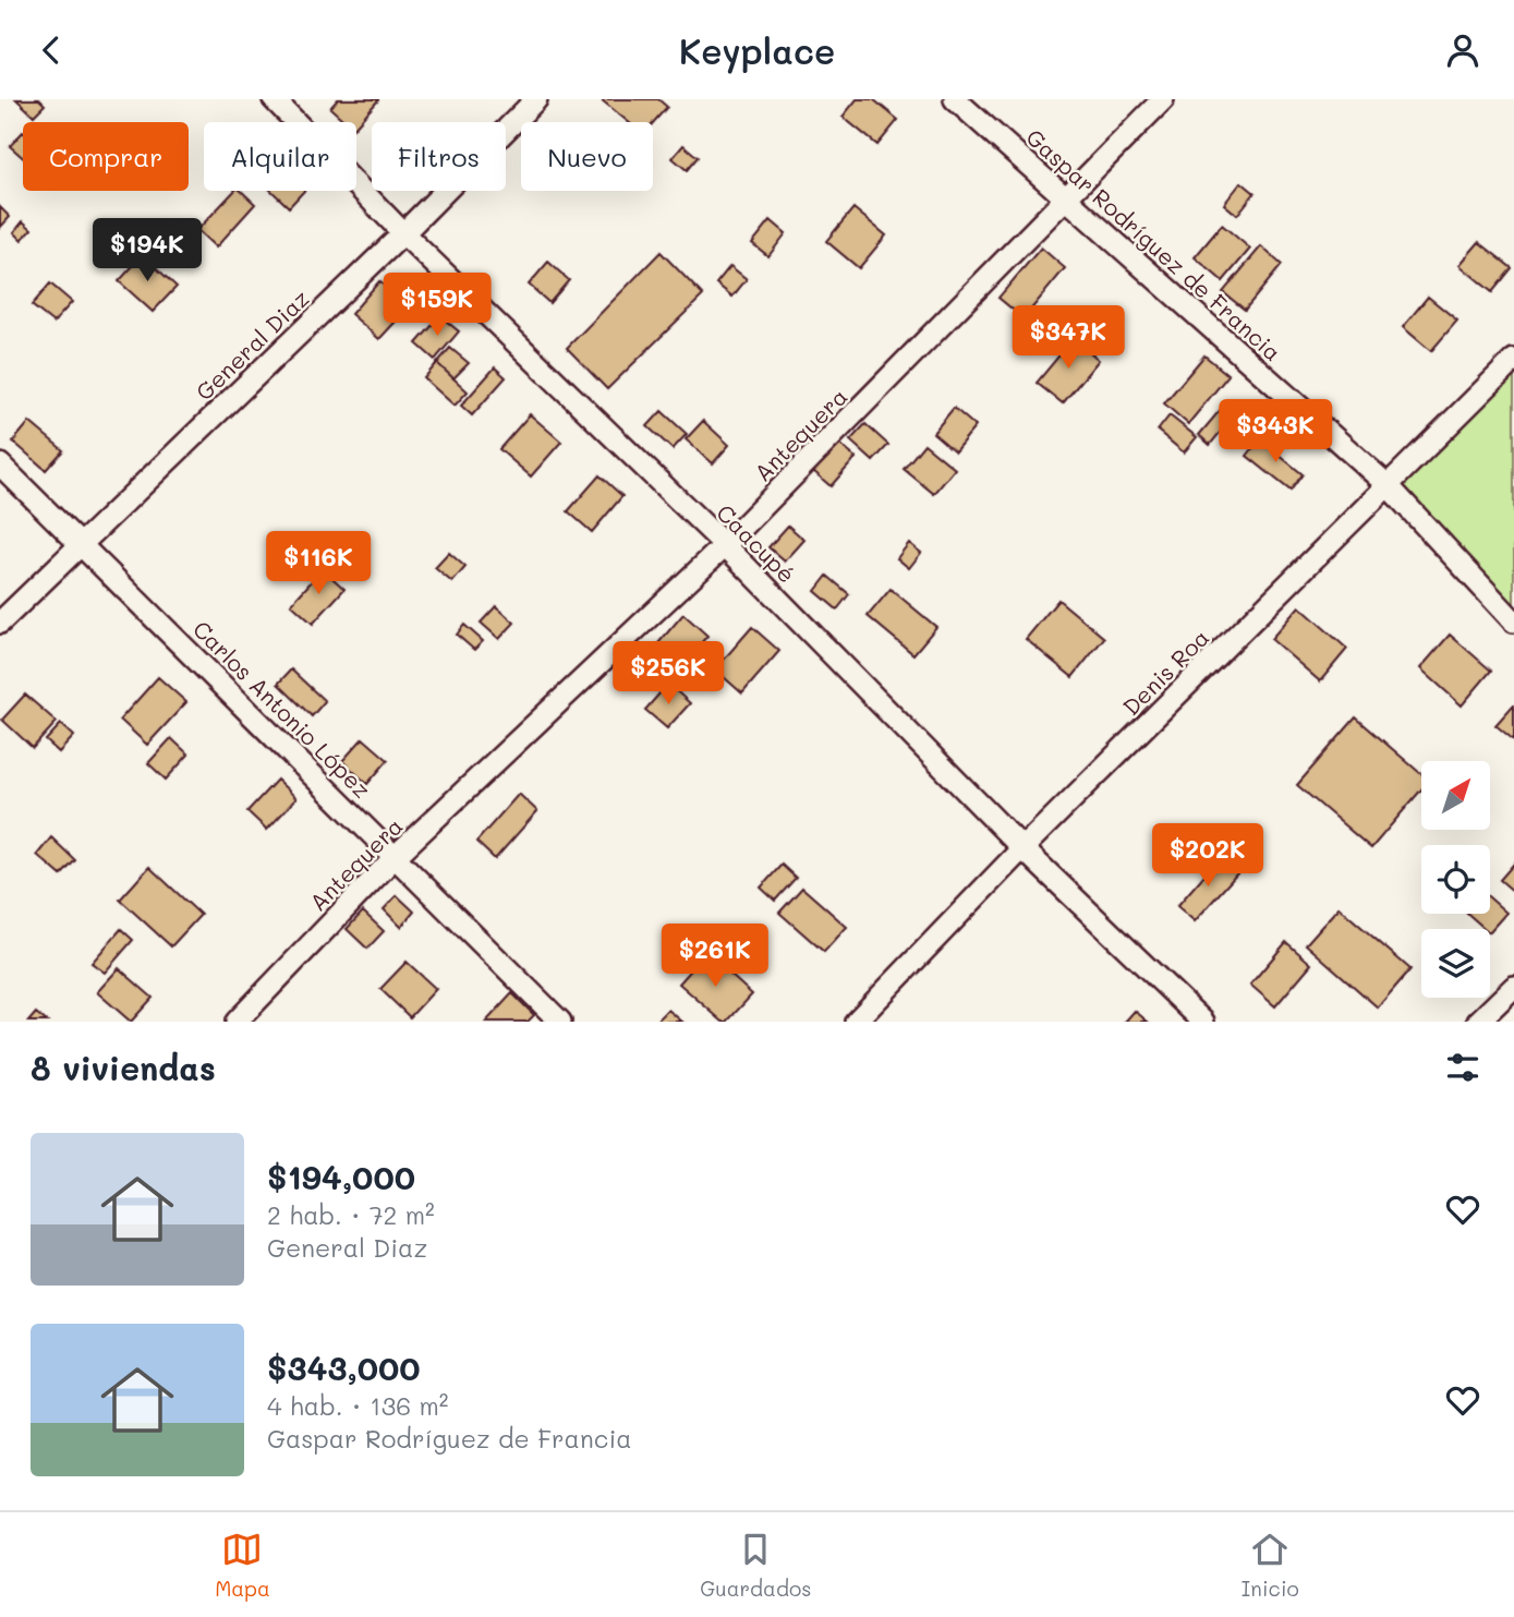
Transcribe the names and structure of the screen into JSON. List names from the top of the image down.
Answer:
{
  "streets": {
    "street": [
      "Gaspar Rodríguez de Francia",
      "General Diaz",
      "Antequera",
      "Caacupé",
      "Denis Roa",
      "Carlos Antonio López"
    ]
  },
  "crossings": [
    ["Gaspar Rodríguez de Francia", "Antequera"],
    ["Gaspar Rodríguez de Francia", "Denis Roa"],
    ["General Diaz", "Caacupé"],
    ["General Diaz", "Carlos Antonio López"],
    ["Antequera", "Caacupé"],
    ["Antequera", "Carlos Antonio López"],
    ["Caacupé", "Denis Roa"]
  ],
  "north": "top right",
  "page": {
    "header": "Keyplace",
    "chip": [
      "Comprar",
      "Alquilar",
      "Filtros",
      "Nuevo"
    ],
    "price": [
      "$194K",
      "$159K",
      "$347K",
      "$343K",
      "$116K",
      "$256K",
      "$202K",
      "$261K"
    ],
    "heading": "8 viviendas",
    "list": [
      {
        "name": "$194,000",
        "note": "2 hab. · 72 m² · General Diaz"
      },
      {
        "name": "$343,000",
        "note": "4 hab. · 136 m² · Gaspar Rodríguez de Francia"
      }
    ],
    "tabs": ["Mapa", "Guardados", "Inicio"]
  }
}
